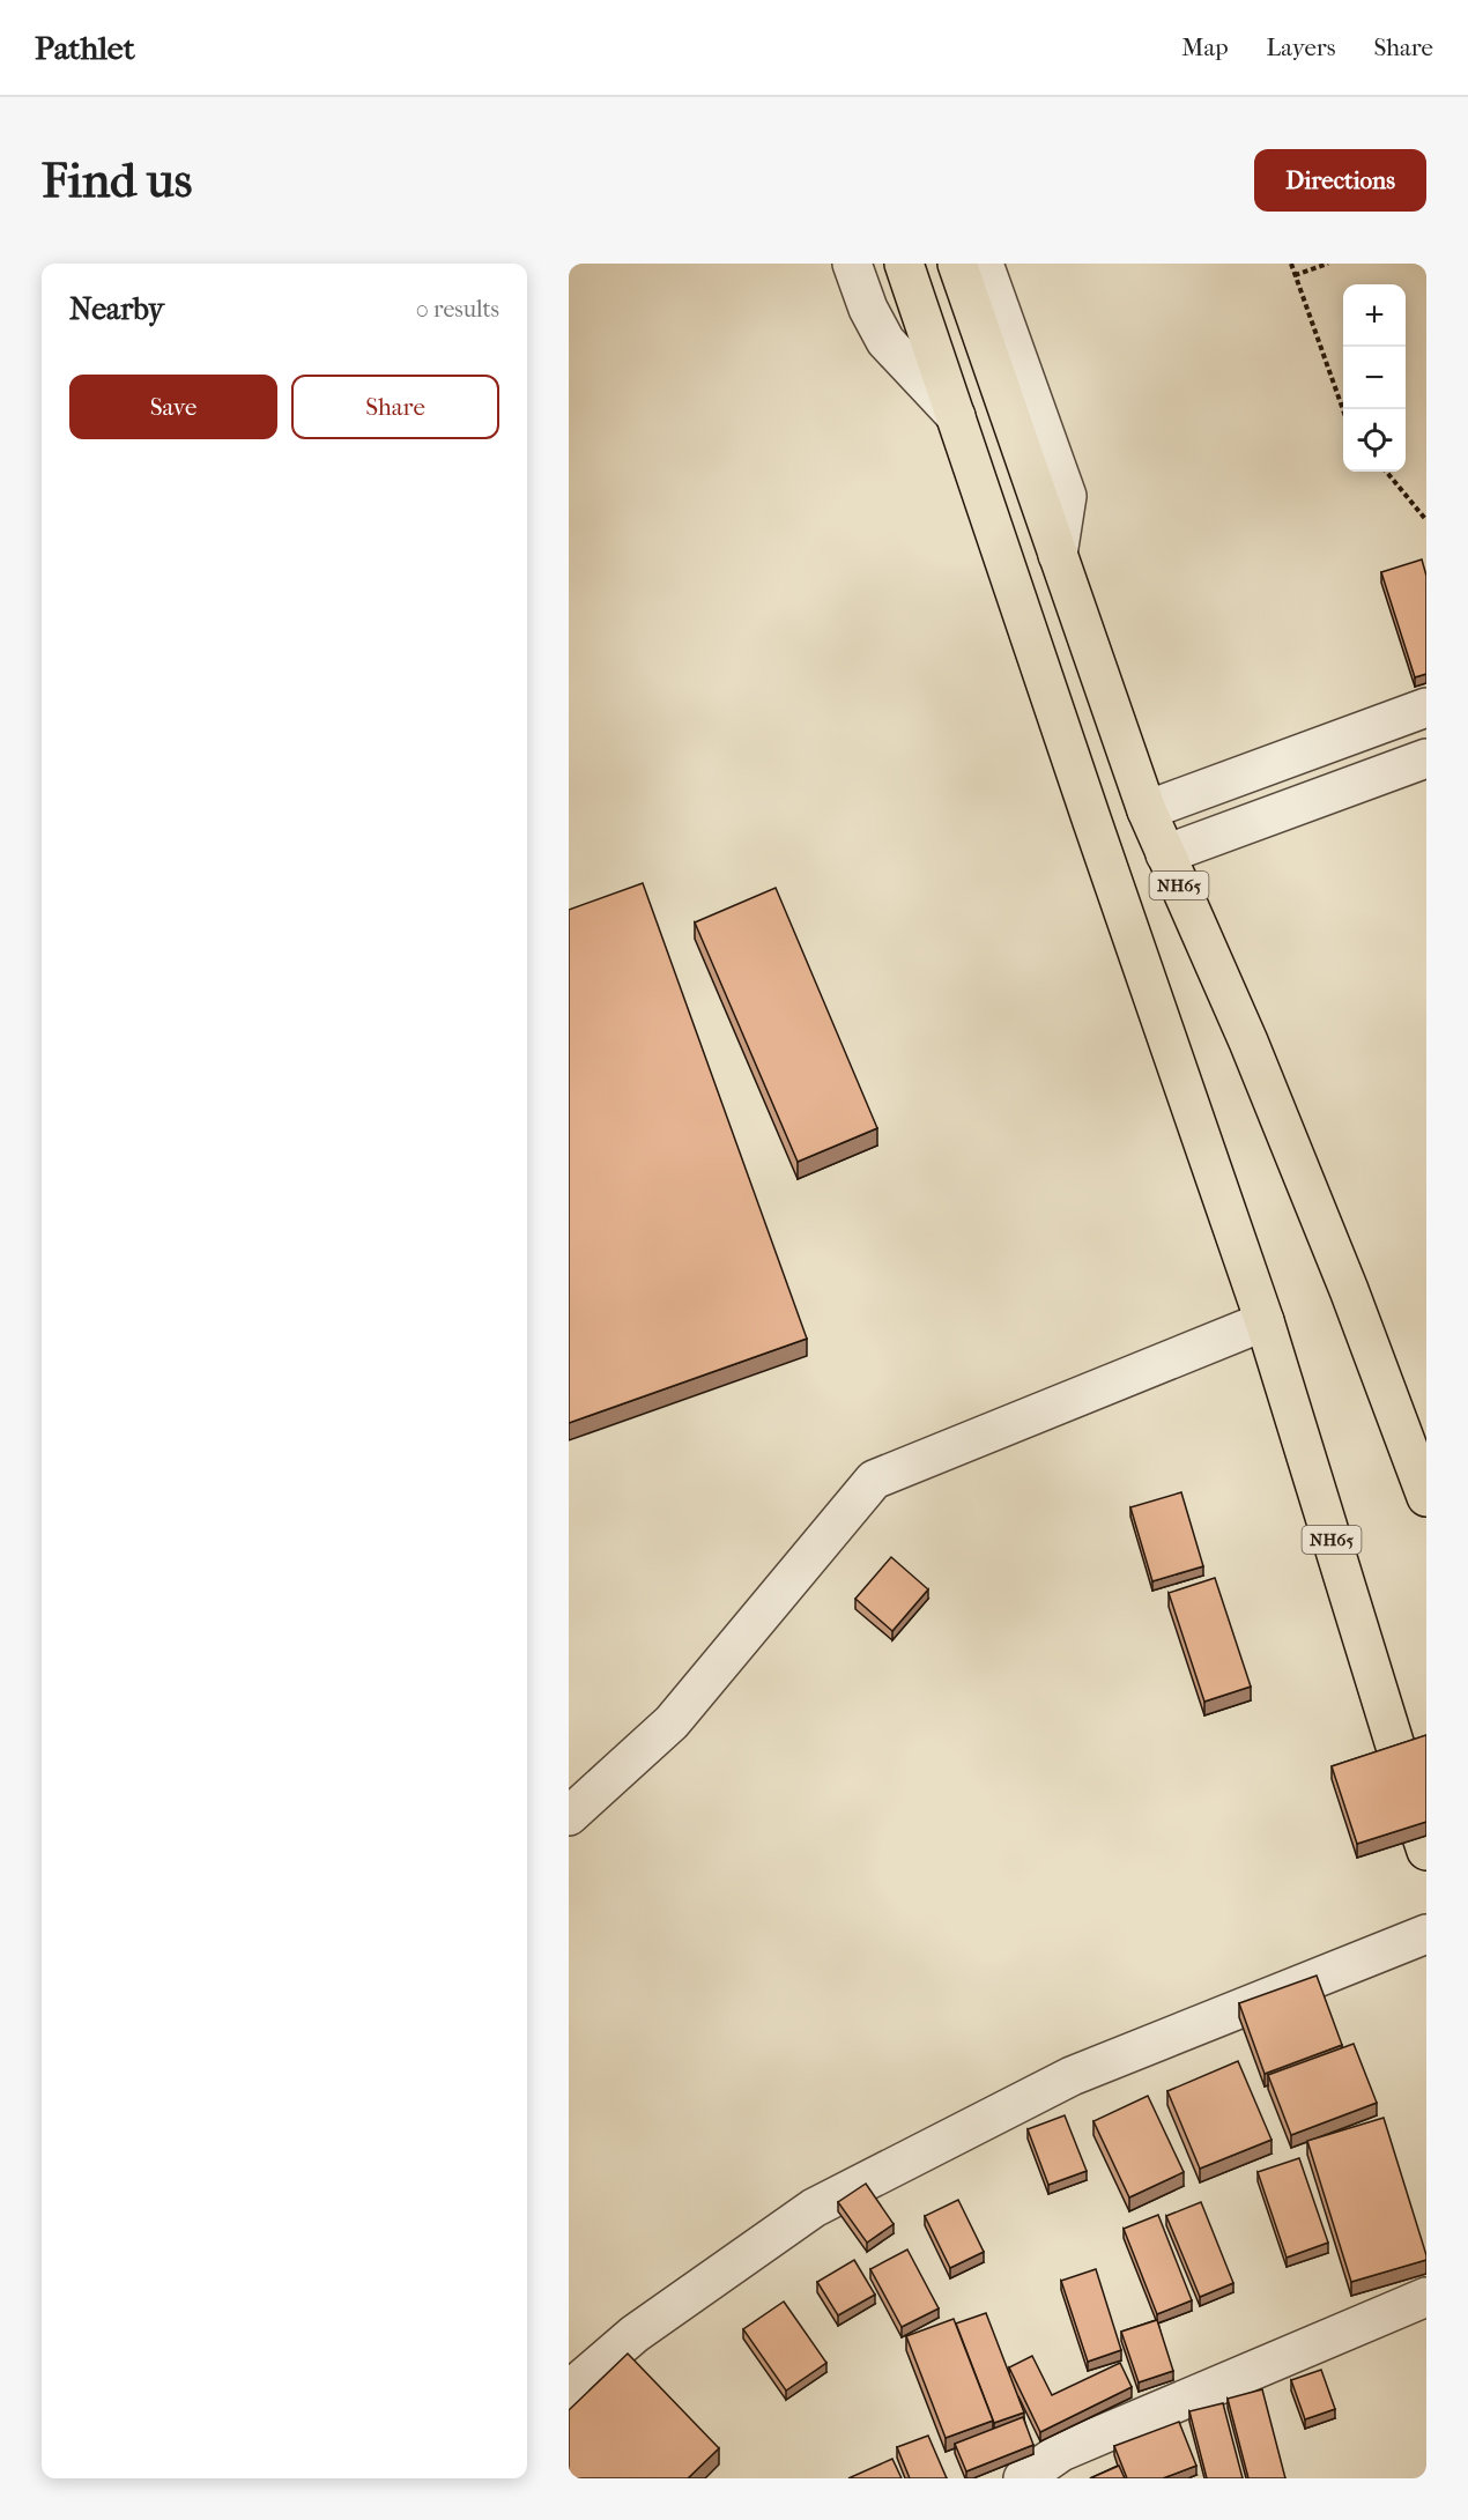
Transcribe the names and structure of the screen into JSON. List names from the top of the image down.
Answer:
{
  "streets": {
    "highway": ["NH65"]
  },
  "page": {
    "header": "Pathlet",
    "nav": ["Map", "Layers", "Share"],
    "buttons": [
      "Directions",
      ["Save", "Share"]
    ],
    "title": "Find us",
    "heading": ["Nearby", "0 results"],
    "map_buttons": ["+", "−"]
  }
}
